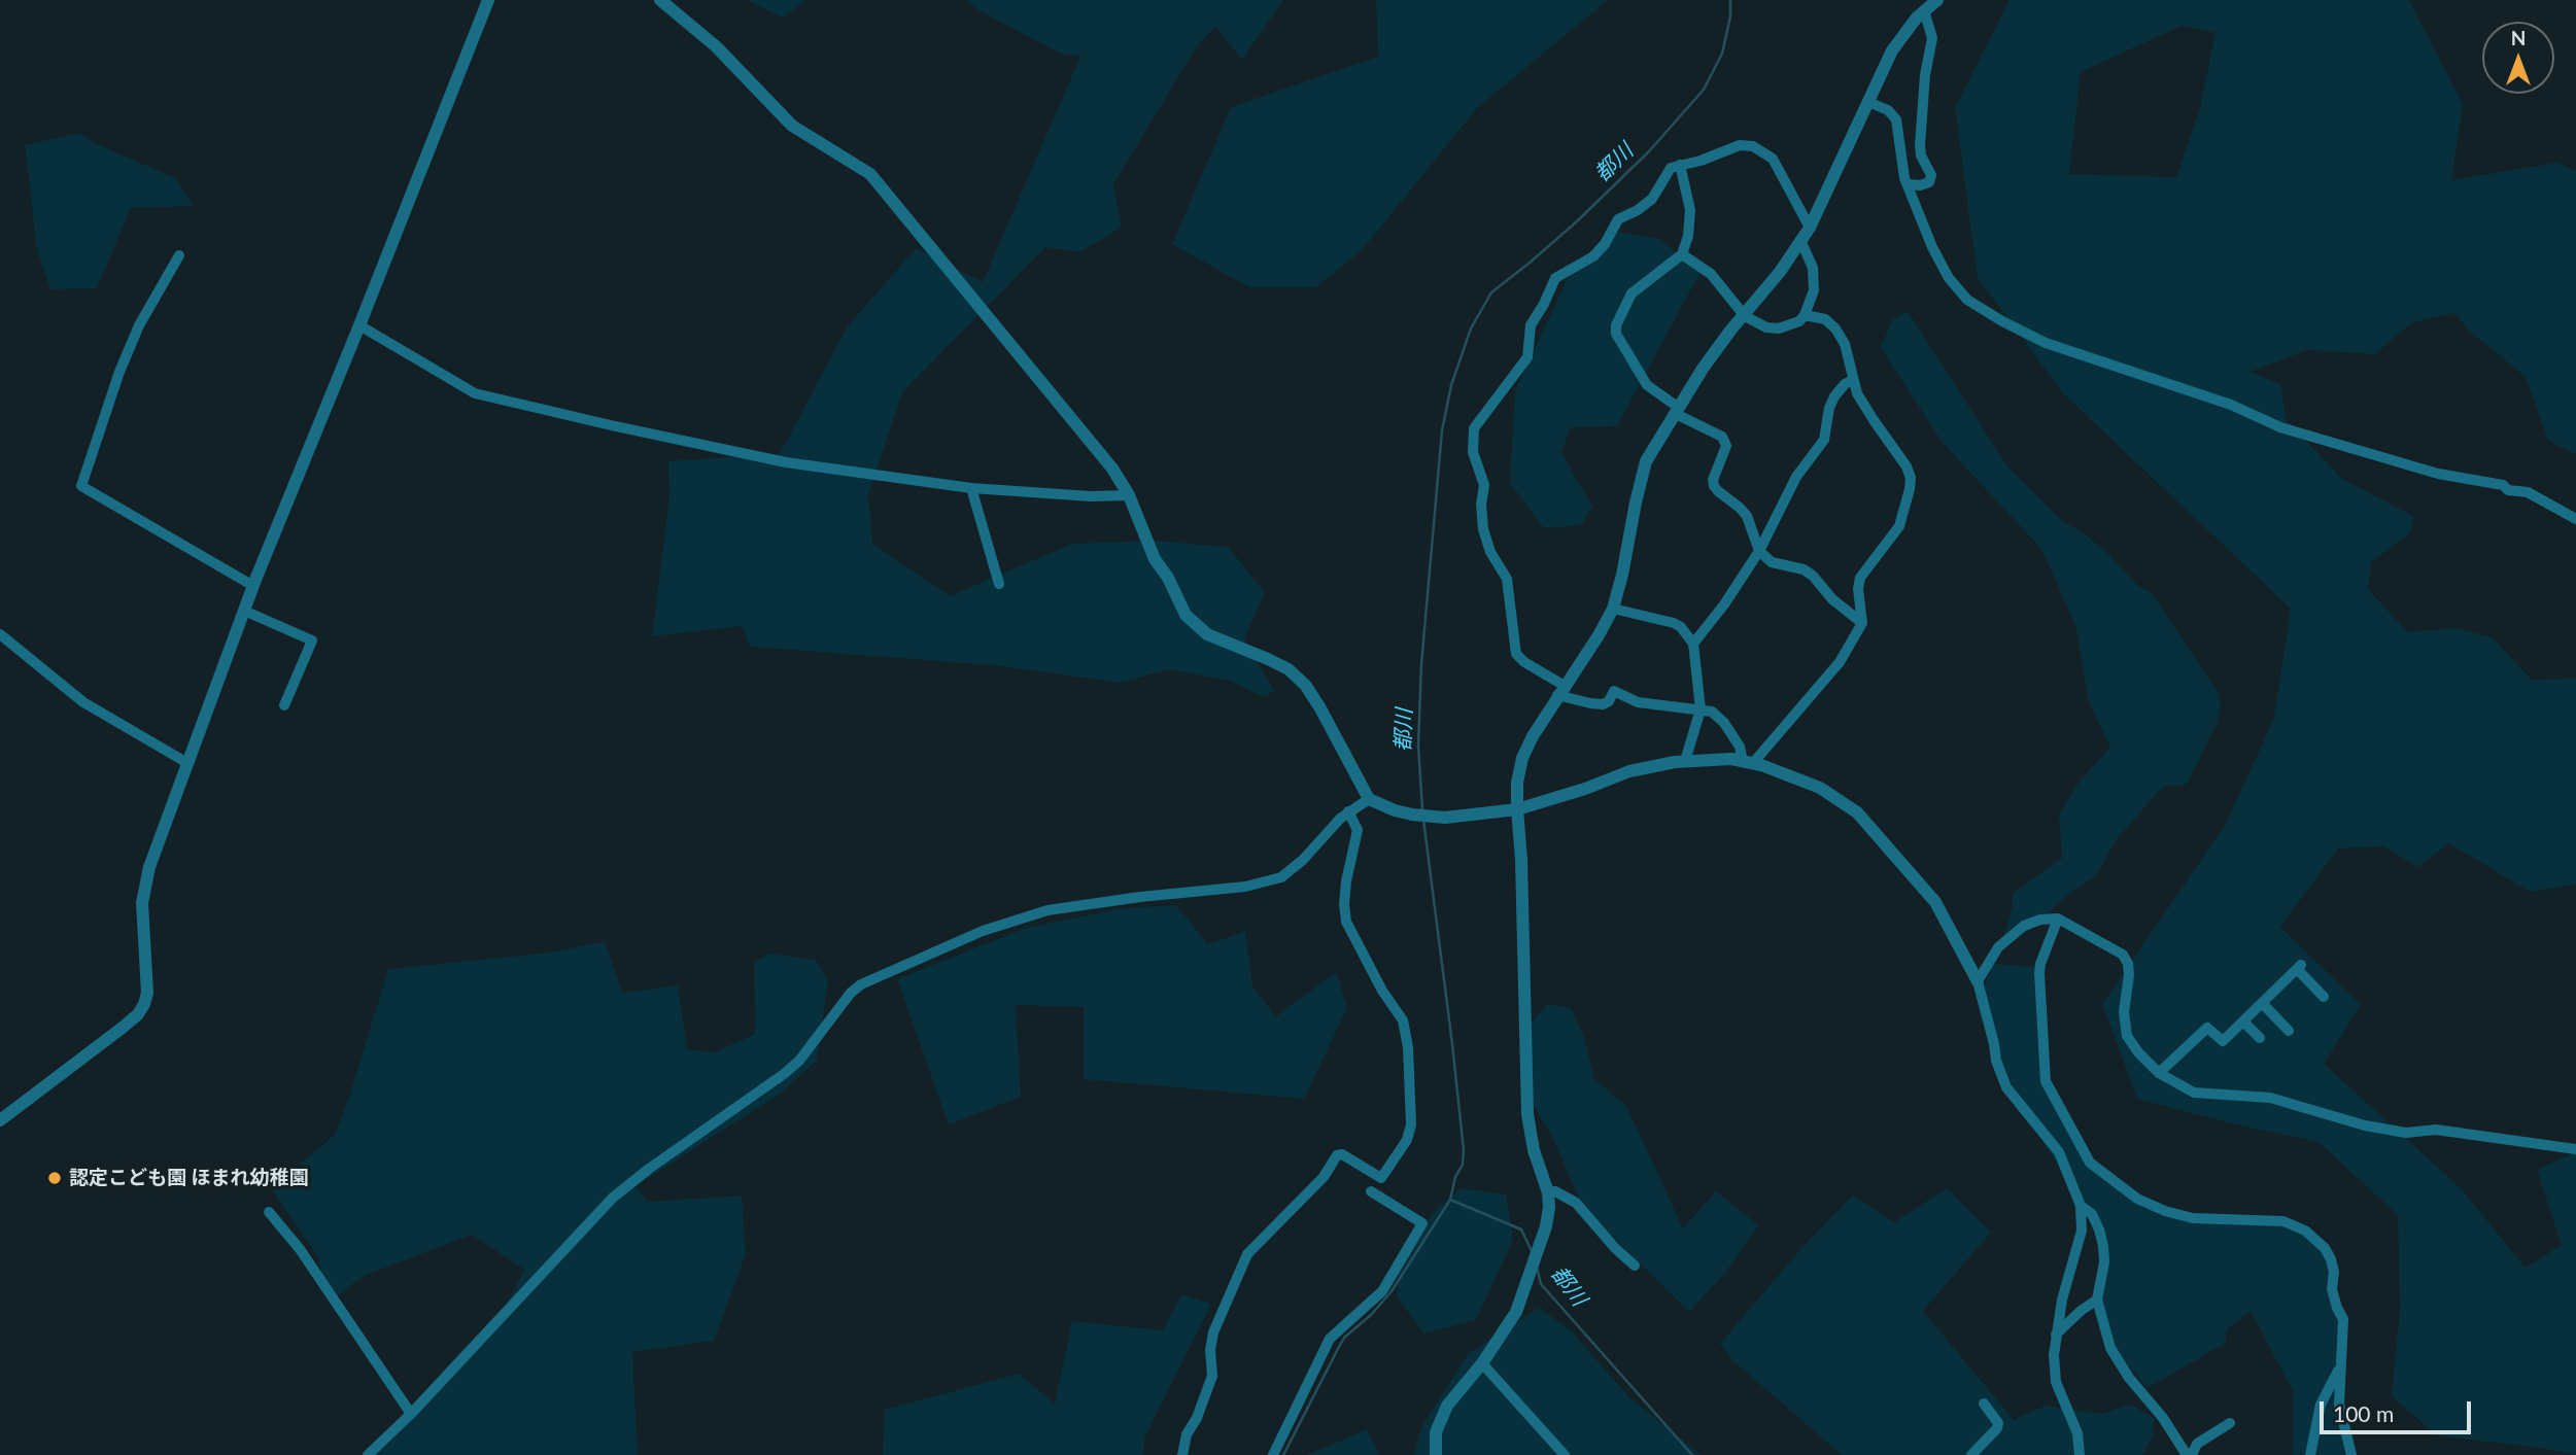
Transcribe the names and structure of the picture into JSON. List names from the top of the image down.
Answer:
{
  "water": ["都川"],
  "places": ["認定こども園 ほまれ幼稚園"],
  "scale_bar": "100 m",
  "north": "top"
}
